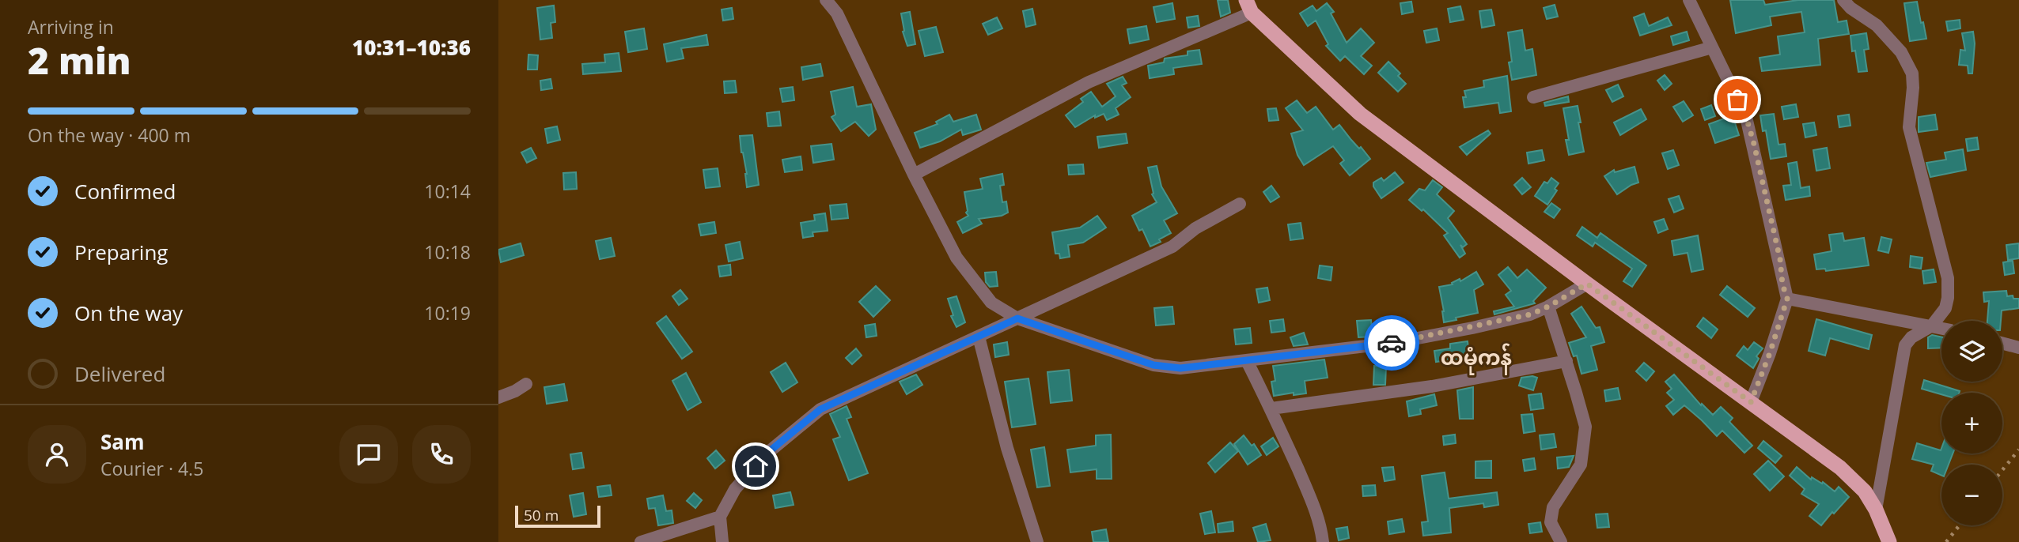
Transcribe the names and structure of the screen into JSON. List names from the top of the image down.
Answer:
{
  "districts": ["ထမုံကန်"],
  "scale_bar": "50 m",
  "page": {
    "heading": ["2 min", "Arriving in", "10:31–10:36"],
    "panel": ["Sam", "Courier · 4.5"],
    "bar": "On the way · 400 m",
    "list": [
      ["Confirmed", "10:14"],
      ["Preparing", "10:18"],
      ["On the way", "10:19"],
      "Delivered"
    ],
    "map_buttons": ["+", "−"],
    "scale": "50 m"
  }
}
